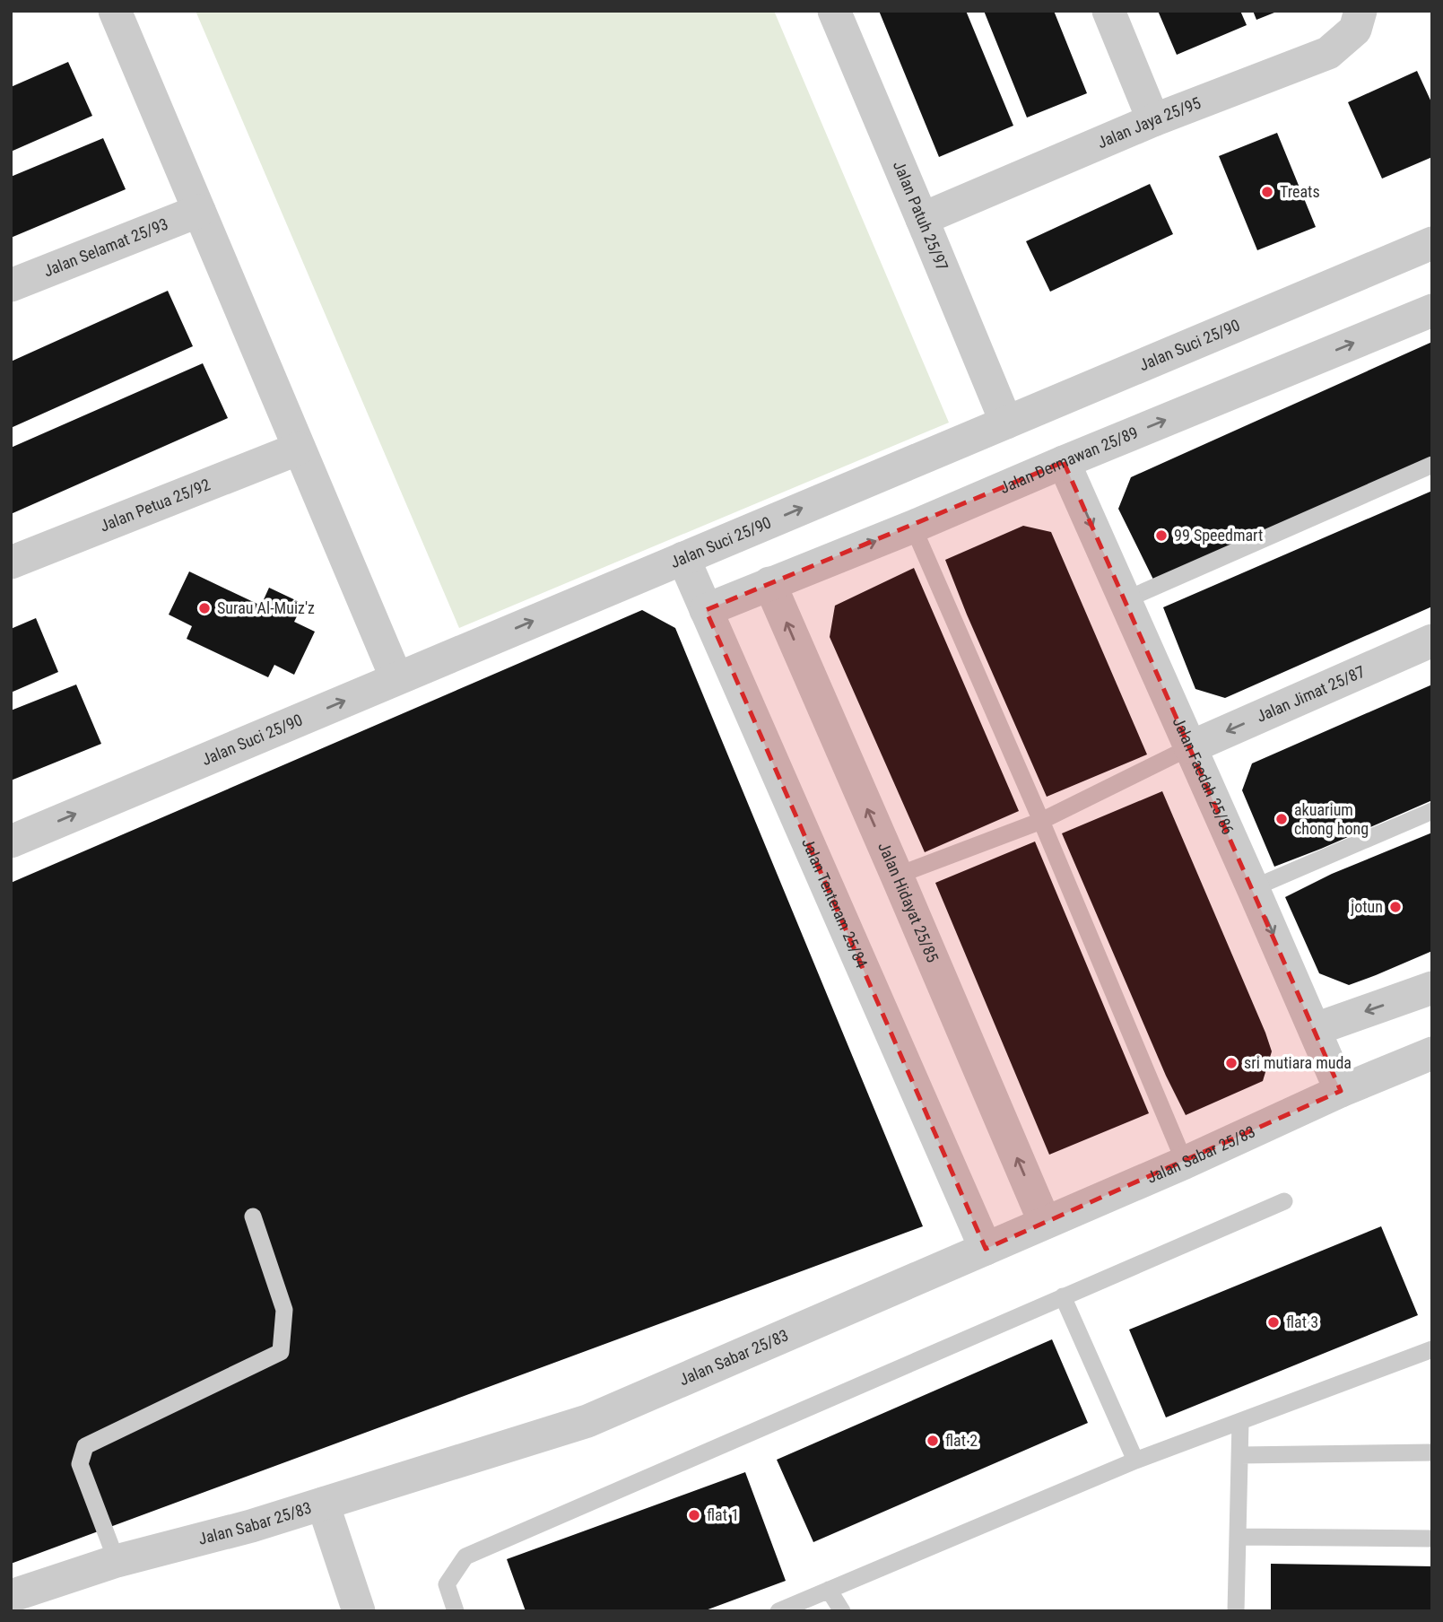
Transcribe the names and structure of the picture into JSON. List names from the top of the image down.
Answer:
{
  "streets": {
    "street": [
      "Jalan Jaya 25/95",
      "Jalan Patuh 25/97",
      "Jalan Selamat 25/93",
      "Jalan Suci 25/90",
      "Jalan Dermawan 25/89",
      "Jalan Petua 25/92",
      "Jalan Jimat 25/87",
      "Jalan Faedah 25/86",
      "Jalan Hidayat 25/85",
      "Jalan Tenteram 25/84",
      "Jalan Sabar 25/83"
    ]
  },
  "crossings": [
    ["Jalan Jaya 25/95", "Jalan Patuh 25/97"],
    ["Jalan Patuh 25/97", "Jalan Suci 25/90"],
    ["Jalan Suci 25/90", "Jalan Tenteram 25/84"],
    ["Jalan Dermawan 25/89", "Jalan Faedah 25/86"],
    ["Jalan Dermawan 25/89", "Jalan Hidayat 25/85"],
    ["Jalan Dermawan 25/89", "Jalan Tenteram 25/84"],
    ["Jalan Jimat 25/87", "Jalan Faedah 25/86"],
    ["Jalan Faedah 25/86", "Jalan Sabar 25/83"],
    ["Jalan Hidayat 25/85", "Jalan Sabar 25/83"],
    ["Jalan Tenteram 25/84", "Jalan Sabar 25/83"]
  ],
  "one_way": [
    "Jalan Suci 25/90",
    "Jalan Dermawan 25/89",
    "Jalan Jimat 25/87",
    "Jalan Faedah 25/86",
    "Jalan Hidayat 25/85"
  ],
  "places": [
    "Treats",
    "99 Speedmart",
    "Surau Al-Muiz'z",
    "akuarium chong hong",
    "jotun",
    "sri mutiara muda",
    "flat 3",
    "flat 2",
    "flat 1"
  ]
}
